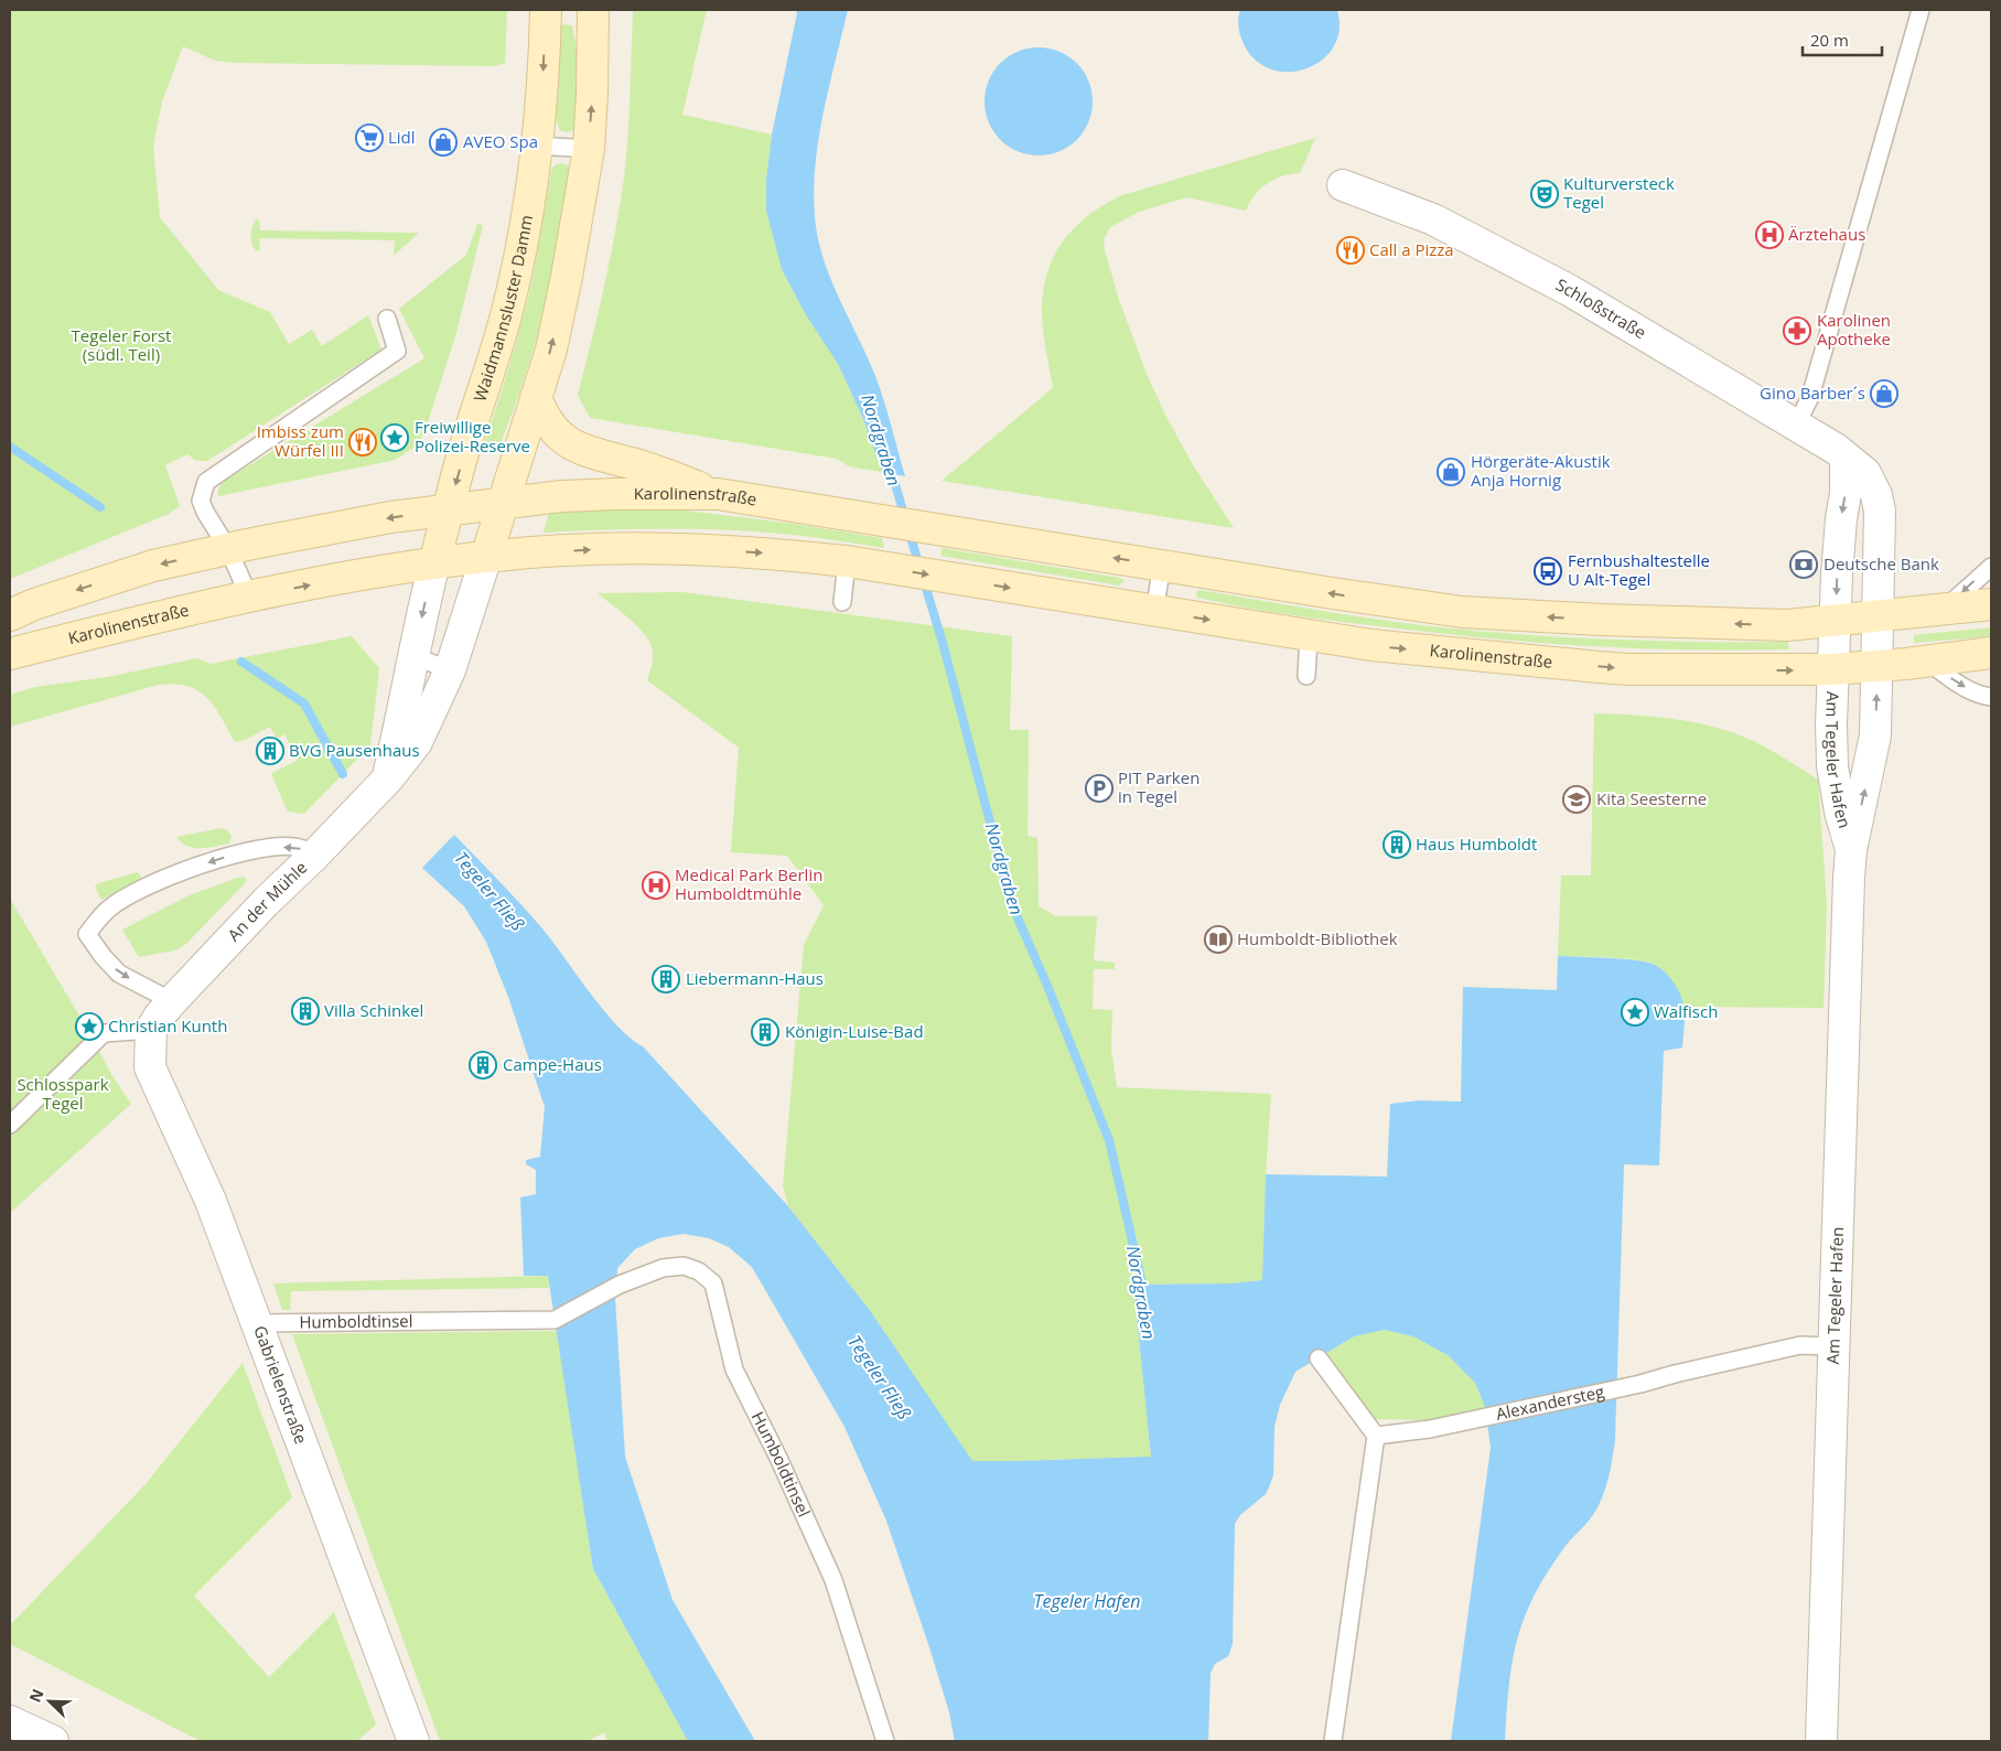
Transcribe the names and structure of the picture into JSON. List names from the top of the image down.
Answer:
{
  "streets": {
    "main road": ["Waidmannsluster Damm", "Karolinenstraße"],
    "street": [
      "Schloßstraße",
      "Am Tegeler Hafen",
      "An der Mühle",
      "Gabrielenstraße"
    ],
    "lane": ["Humboldtinsel", "Alexandersteg"]
  },
  "crossings": [
    ["Waidmannsluster Damm", "Karolinenstraße"],
    ["Schloßstraße", "Karolinenstraße"],
    ["Schloßstraße", "Am Tegeler Hafen"],
    ["Karolinenstraße", "Am Tegeler Hafen"],
    ["Karolinenstraße", "An der Mühle"],
    ["Am Tegeler Hafen", "Alexandersteg"],
    ["An der Mühle", "Gabrielenstraße"],
    ["Humboldtinsel", "Gabrielenstraße"]
  ],
  "water": ["Nordgraben", "Tegeler Fließ", "Tegeler Hafen"],
  "parks": ["Tegeler Forst (südl. Teil)", "Schlosspark Tegel"],
  "places": {
    "supermarket": ["Lidl"],
    "shop": ["AVEO Spa", "Gino Barber´s", "Hörgeräte-Akustik Anja Hornig"],
    "theatre": ["Kulturversteck Tegel"],
    "hospital": ["Ärztehaus", "Medical Park Berlin Humboldtmühle"],
    "restaurant": ["Call a Pizza", "Imbiss zum Würfel III"],
    "pharmacy": ["Karolinen Apotheke"],
    "place": ["Freiwillige Polizei-Reserve", "Walfisch", "Christian Kunth"],
    "bank": ["Deutsche Bank"],
    "bus stop": ["Fernbushaltestelle U Alt-Tegel"],
    "building": [
      "BVG Pausenhaus",
      "Haus Humboldt",
      "Liebermann-Haus",
      "Villa Schinkel",
      "Königin-Luise-Bad",
      "Campe-Haus"
    ],
    "parking": ["PIT Parken in Tegel"],
    "school or university": ["Kita Seesterne"],
    "library": ["Humboldt-Bibliothek"]
  },
  "scale_bar": "20 m",
  "north": "top left"
}
